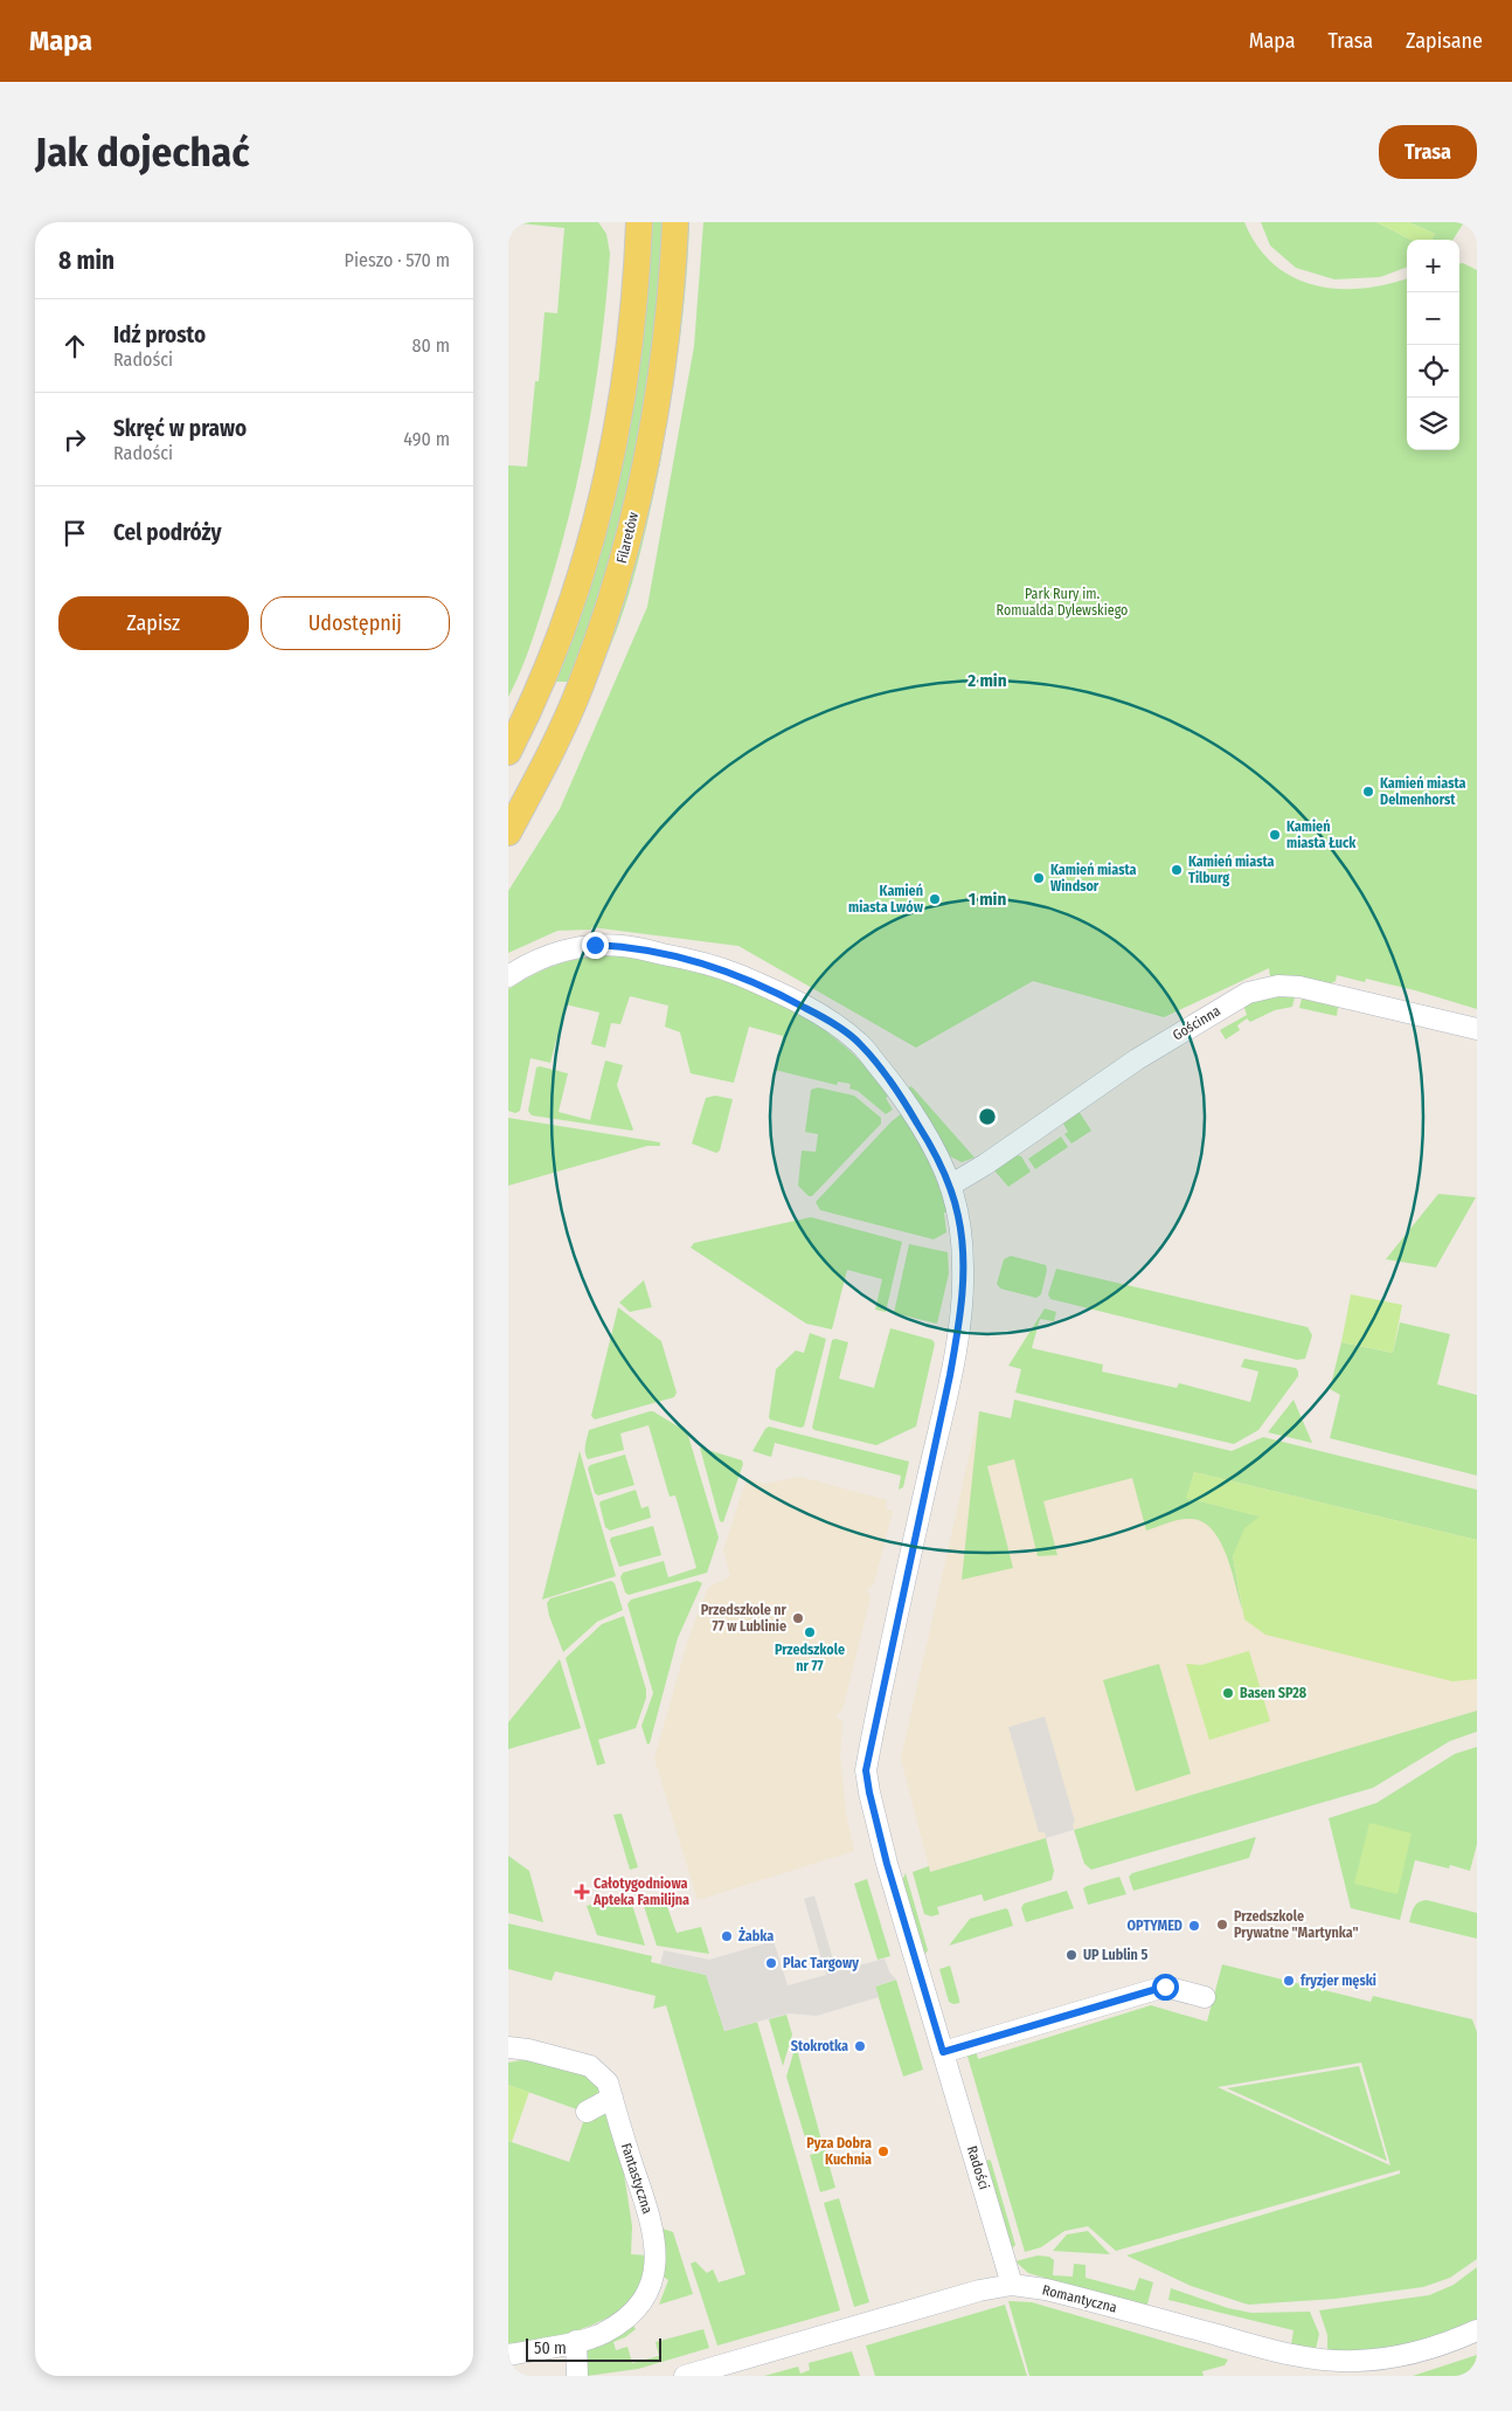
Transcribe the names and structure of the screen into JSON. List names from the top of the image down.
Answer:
{
  "streets": {
    "main road": ["Filaretów"],
    "street": [
      "Gościnna",
      "Radości",
      "Fantastyczna",
      "Romantyczna"
    ]
  },
  "crossings": [
    ["Gościnna", "Radości"],
    ["Radości", "Romantyczna"]
  ],
  "parks": ["Park Rury im. Romualda Dylewskiego"],
  "places": {
    "other": [
      "Kamień miasta Delmenhorst",
      "Kamień miasta Łuck",
      "Kamień miasta Tilburg",
      "Kamień miasta Windsor",
      "Kamień miasta Lwów",
      "Przedszkole nr 77 w Lublinie",
      "Przedszkole nr 77",
      "Basen SP28",
      "Przedszkole Prywatne \"Martynka\"",
      "OPTYMED",
      "Żabka",
      "UP Lublin 5",
      "Plac Targowy",
      "fryzjer męski",
      "Stokrotka",
      "Pyza Dobra Kuchnia"
    ],
    "health": ["Całotygodniowa Apteka Familijna"]
  },
  "scale_bar": "50 m",
  "page": {
    "header": "Mapa",
    "nav": ["Mapa", "Trasa", "Zapisane"],
    "buttons": [
      "Trasa",
      ["Zapisz", "Udostępnij"]
    ],
    "title": "Jak dojechać",
    "heading": ["8 min", "Pieszo · 570 m"],
    "map_buttons": ["+", "−"],
    "list": [
      ["Idź prosto", "Radości", "80 m"],
      ["Skręć w prawo", "Radości", "490 m"],
      "Cel podróży"
    ],
    "scale": "50 m"
  },
  "rings": ["2 min", "1 min"]
}
